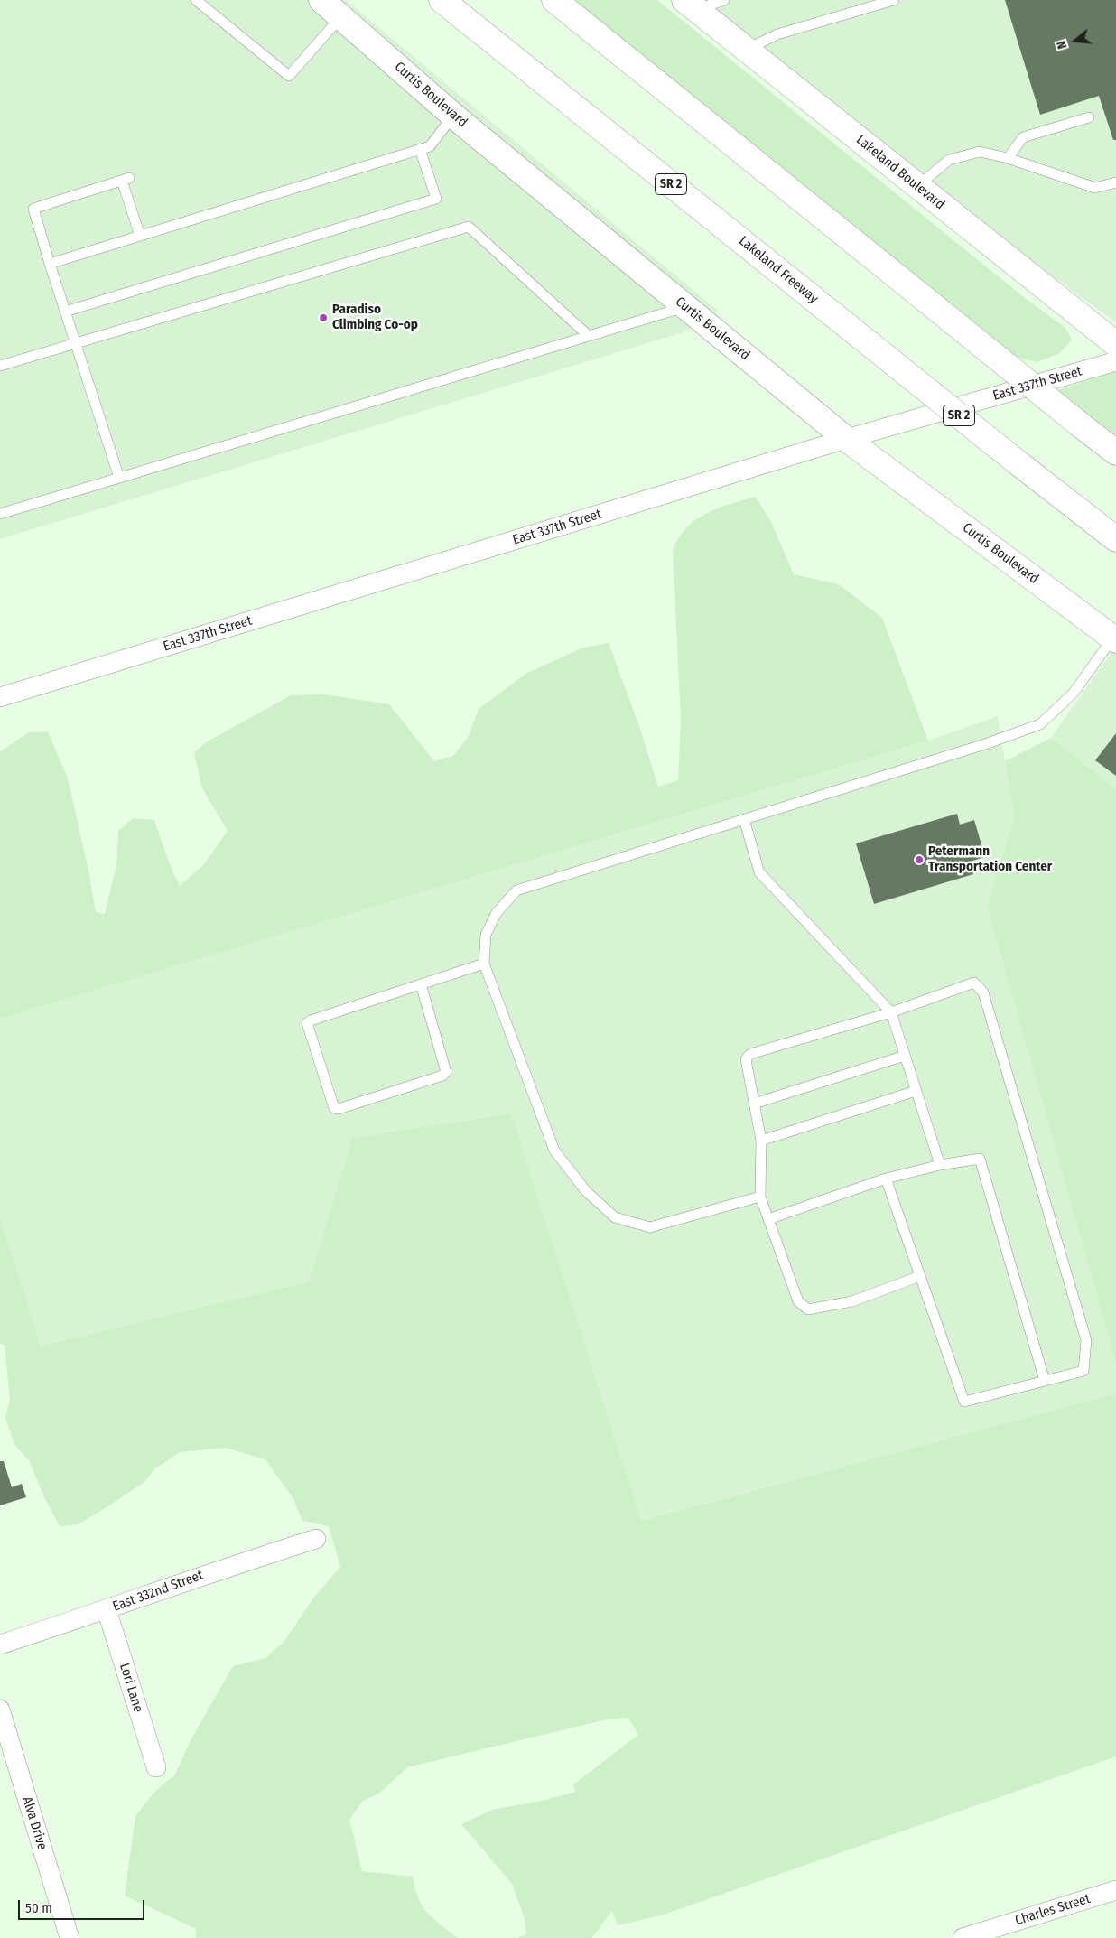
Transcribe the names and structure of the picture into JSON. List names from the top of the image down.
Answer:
{
  "streets": {
    "main road": [
      "Curtis Boulevard",
      "Lakeland Boulevard",
      "SR 2",
      "Lakeland Freeway"
    ],
    "street": [
      "East 337th Street",
      "East 332nd Street",
      "Lori Lane",
      "Alva Drive",
      "Charles Street"
    ]
  },
  "crossings": [
    ["Curtis Boulevard", "East 337th Street"],
    ["East 332nd Street", "Lori Lane"]
  ],
  "places": ["Paradiso Climbing Co-op", "Petermann Transportation Center"],
  "scale_bar": "50 m",
  "north": "left"
}
